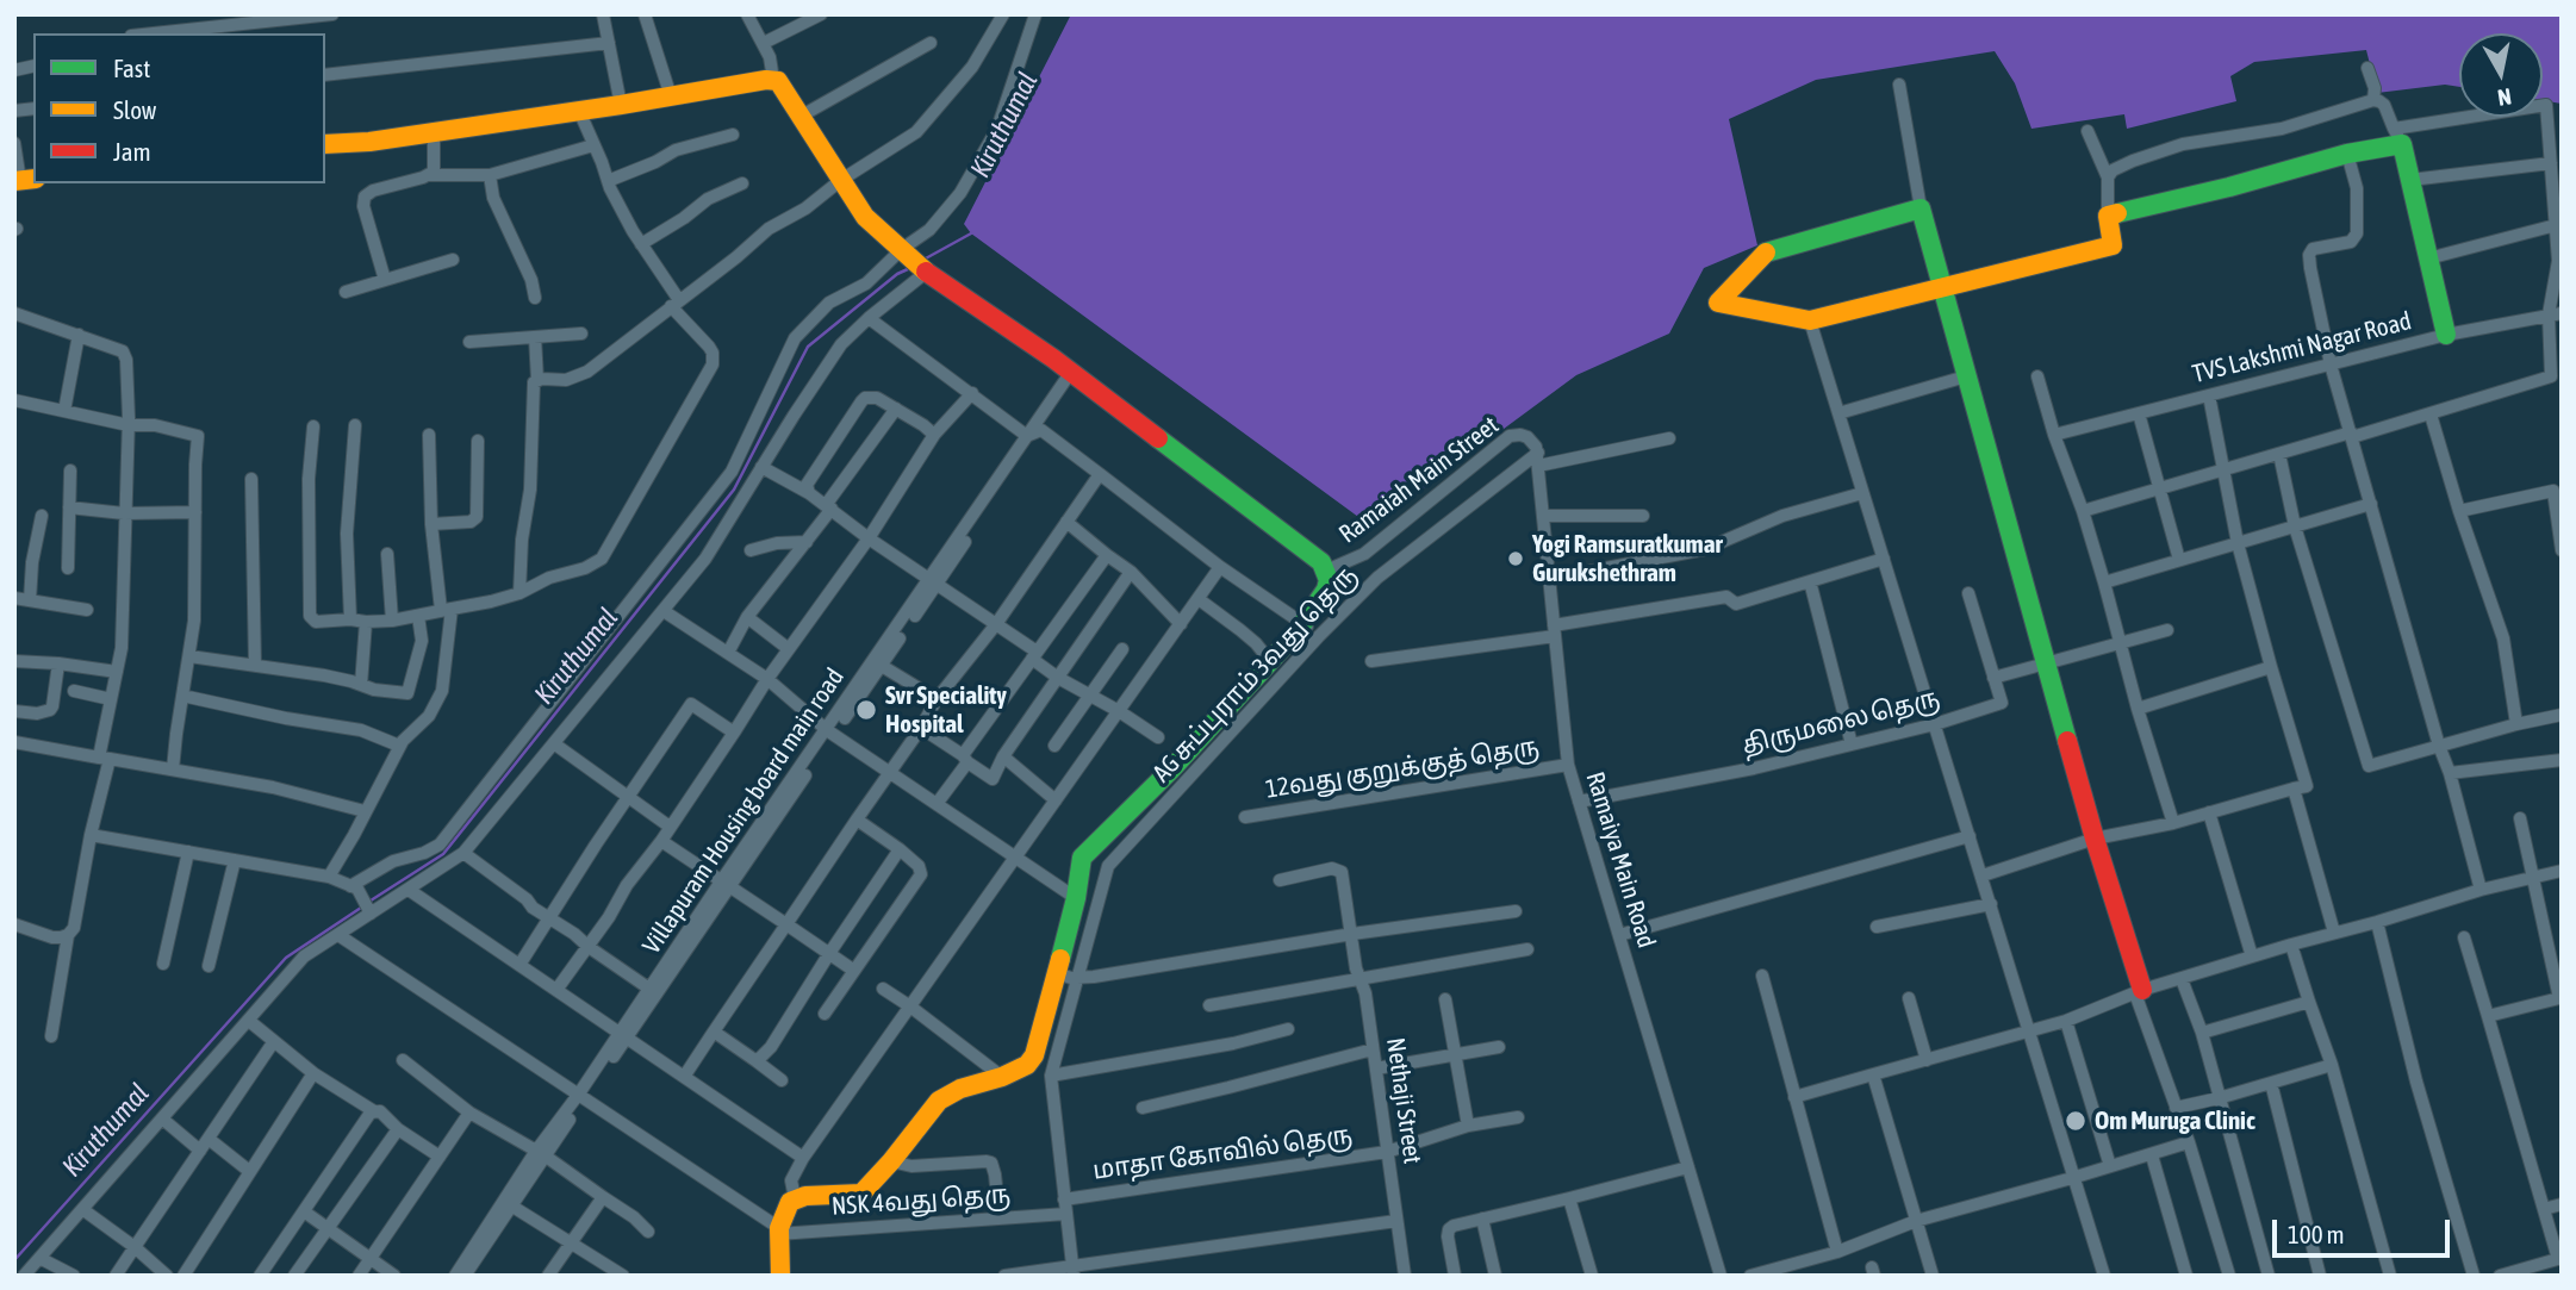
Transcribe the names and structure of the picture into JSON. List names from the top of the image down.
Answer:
{
  "streets": {
    "street": [
      "TVS Lakshmi Nagar Road",
      "Ramaiah Main Street",
      "AG சுப்புராம் 3வது தெரு",
      "திருமலை தெரு",
      "12வது குறுக்குத் தெரு",
      "Villapuram Housing board main road",
      "Ramaiya Main Road",
      "Nethaji Street",
      "மாதா கோவில் தெரு",
      "NSK 4வது தெரு"
    ]
  },
  "crossings": [
    ["Ramaiah Main Street", "AG சுப்புராம் 3வது தெரு"],
    ["Ramaiah Main Street", "Ramaiya Main Road"],
    ["AG சுப்புராம் 3வது தெரு", "Ramaiya Main Road"],
    ["திருமலை தெரு", "Ramaiya Main Road"],
    ["12வது குறுக்குத் தெரு", "Ramaiya Main Road"],
    ["Nethaji Street", "மாதா கோவில் தெரு"]
  ],
  "water": ["Kiruthumal"],
  "places": ["Yogi Ramsuratkumar Gurukshethram", "Svr Speciality Hospital", "Om Muruga Clinic"],
  "legend": ["Fast", "Slow", "Jam"],
  "scale_bar": "100 m",
  "north": "bottom"
}
